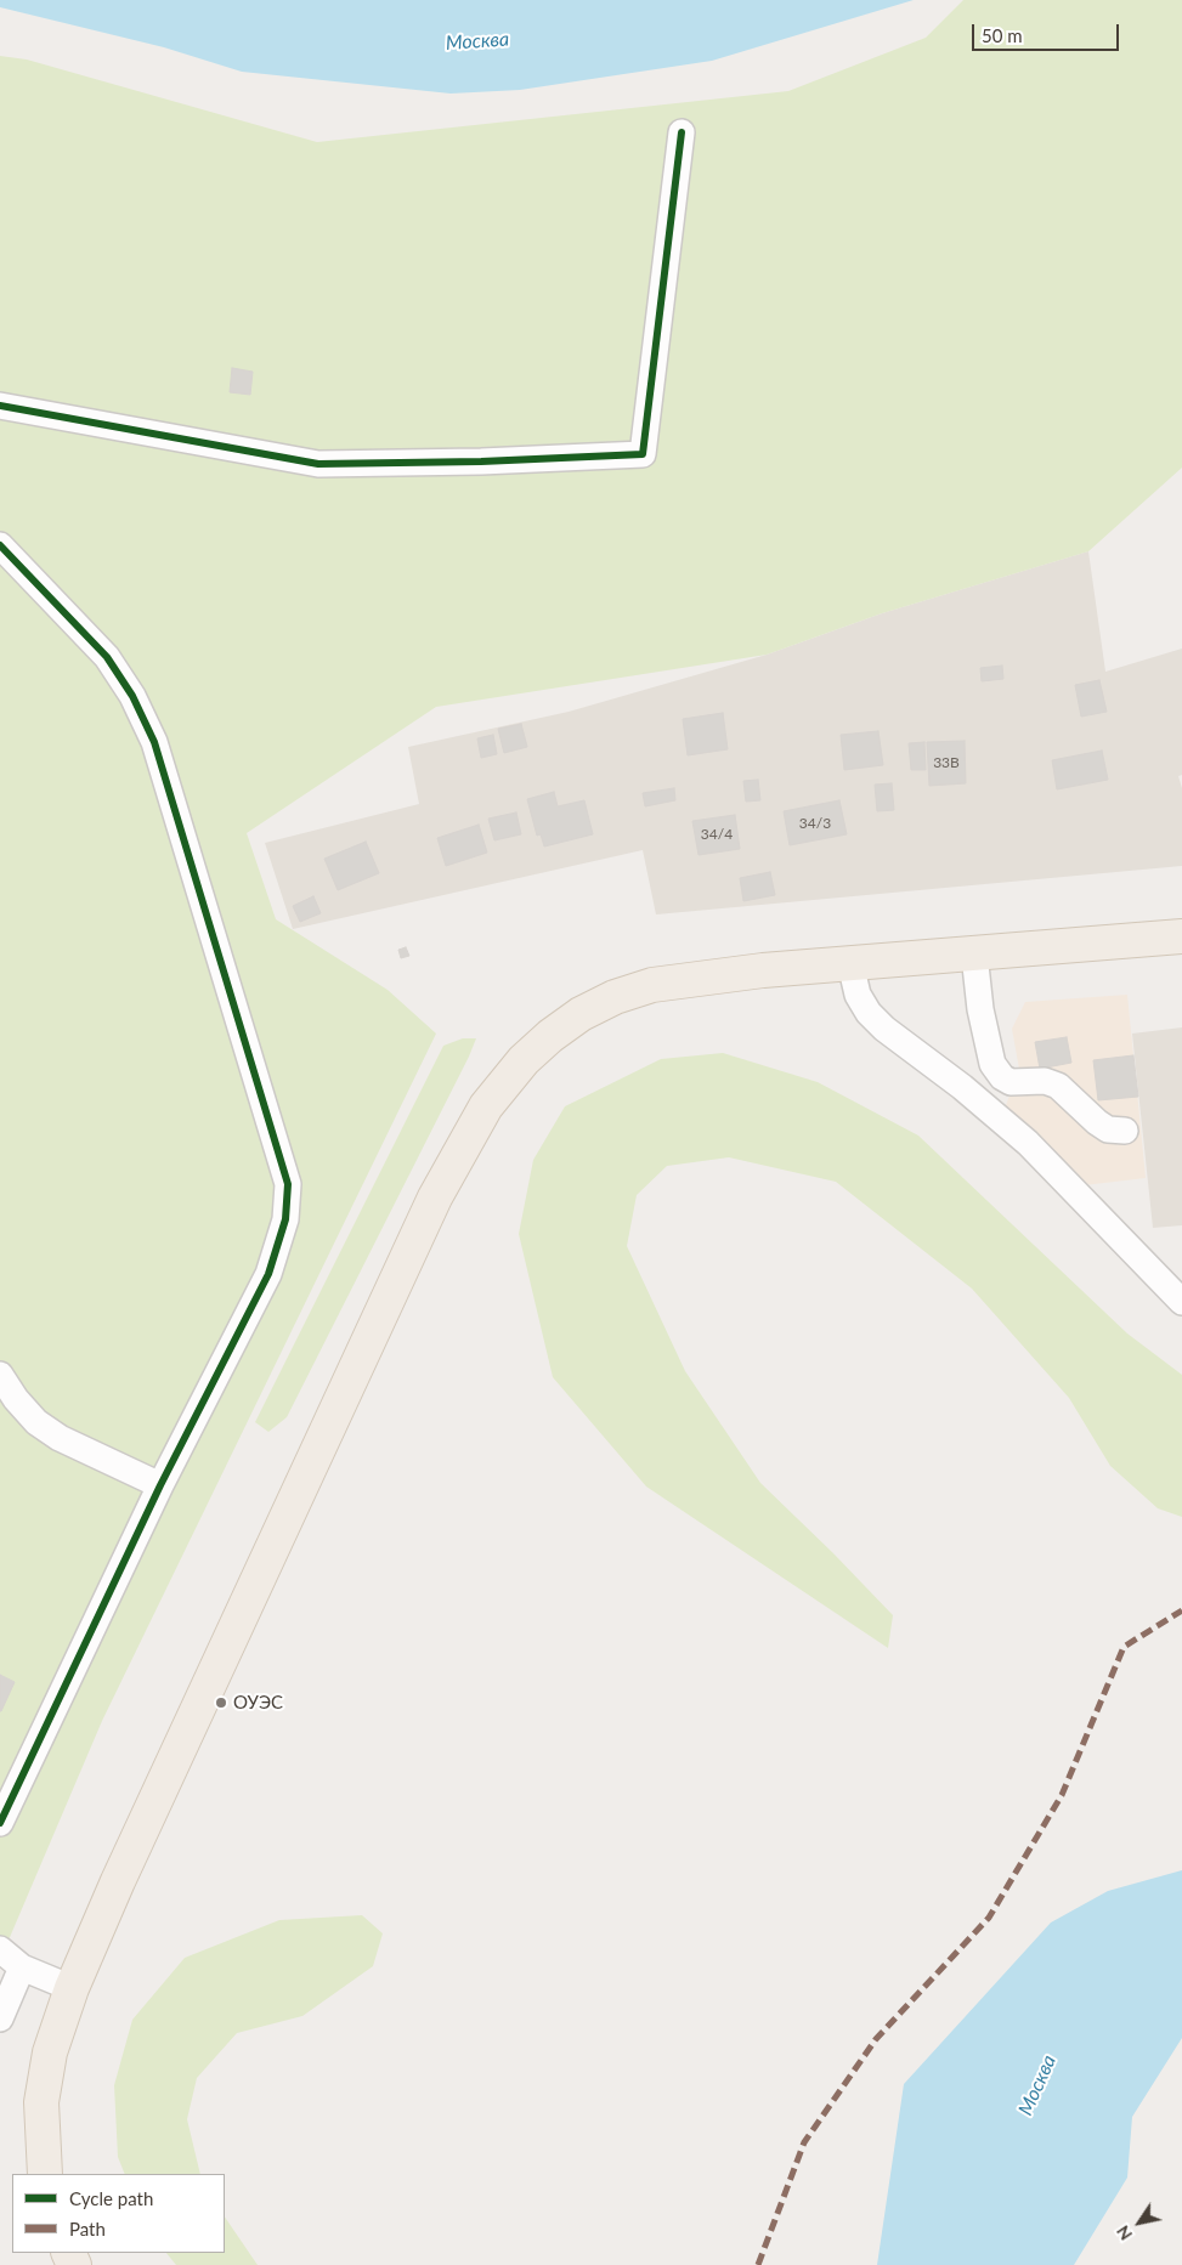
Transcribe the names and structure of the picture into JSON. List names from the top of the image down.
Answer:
{
  "water": ["Москва"],
  "places": ["ОУЭС"],
  "house_numbers": ["33В", "34/3", "34/4"],
  "legend": ["Cycle path", "Path"],
  "scale_bar": "50 m",
  "north": "bottom left"
}
